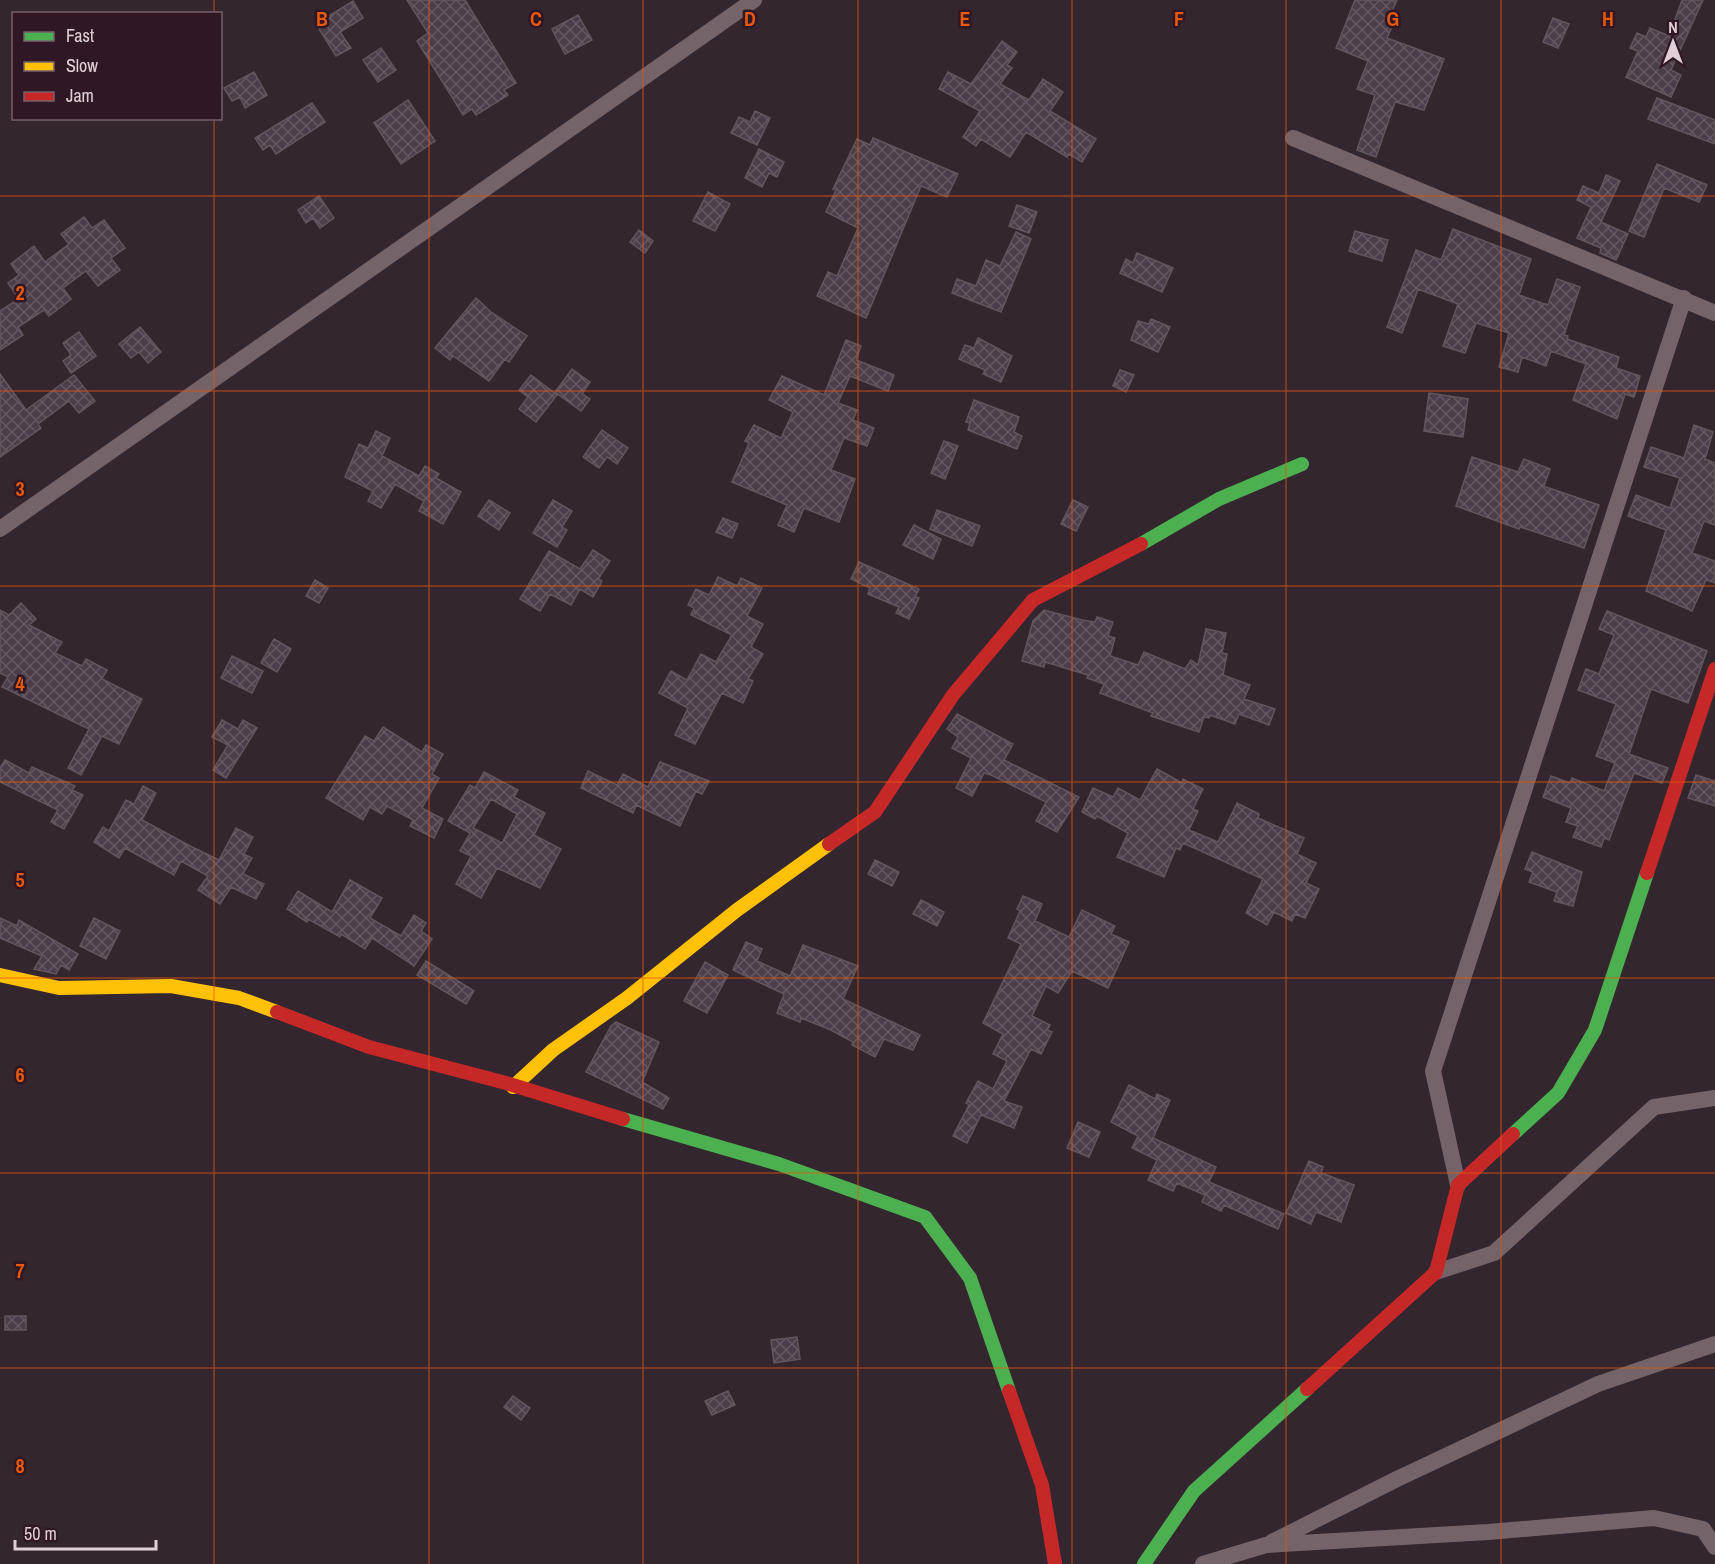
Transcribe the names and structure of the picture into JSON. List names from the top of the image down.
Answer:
{
  "legend": ["Fast", "Slow", "Jam"],
  "scale_bar": "50 m",
  "north": "top",
  "grid": {
    "columns": [
      "B",
      "C",
      "D",
      "E",
      "F",
      "G",
      "H"
    ],
    "rows": [
      "2",
      "3",
      "4",
      "5",
      "6",
      "7",
      "8"
    ]
  }
}
